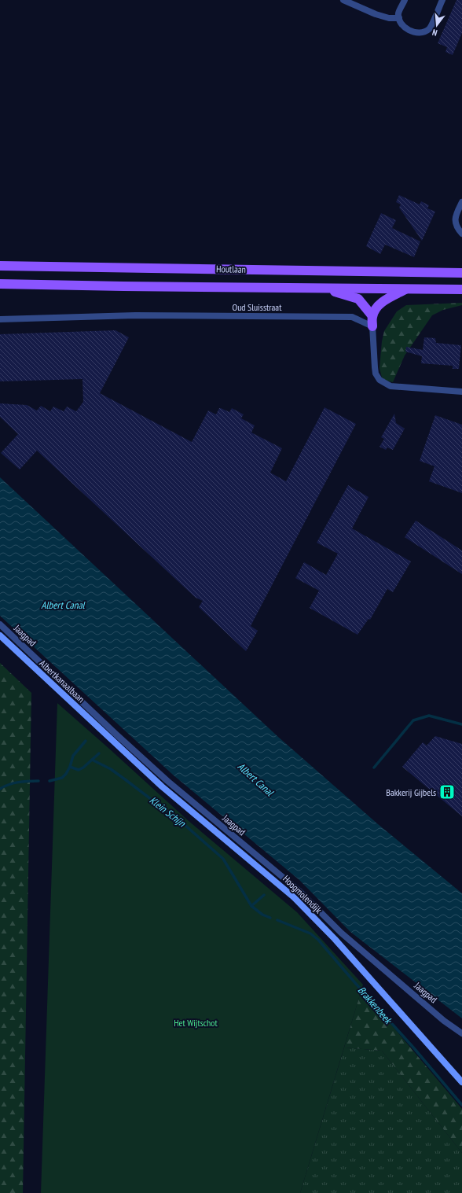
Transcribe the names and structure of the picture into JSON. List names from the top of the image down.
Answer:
{
  "streets": {
    "main road": ["Houtlaan"],
    "street": [
      "Oud Sluisstraat",
      "Jaagpad",
      "Albertkanaalbaan",
      "Hoogmolendijk"
    ]
  },
  "crossings": [
    ["Albertkanaalbaan", "Hoogmolendijk"]
  ],
  "water": ["Albert Canal", "Klein Schijn", "Brakkenbeek"],
  "parks": ["Het Wijtschot"],
  "places": {
    "building": ["Bakkerij Gijbels"]
  },
  "north": "bottom"
}
